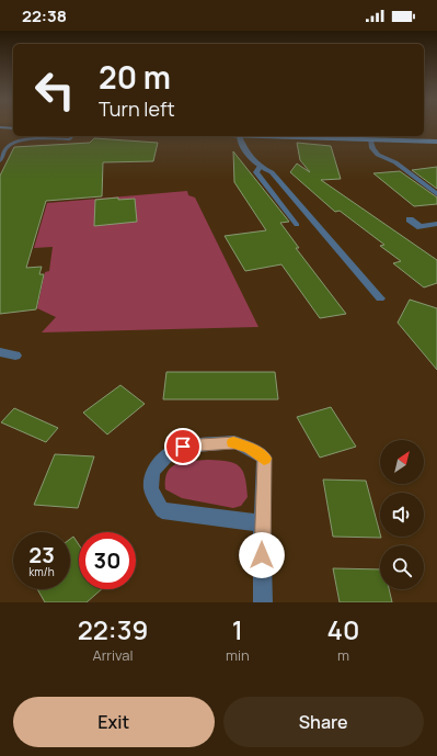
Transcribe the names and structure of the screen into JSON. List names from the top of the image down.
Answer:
{
  "north": "top right",
  "page": {
    "status": "22:38",
    "turn": ["20 m", "Turn left"],
    "speed": "23 km/h",
    "limit": "30",
    "eta": [
      "22:39",
      "Arrival",
      "1",
      "min",
      "40",
      "m"
    ],
    "buttons": ["Exit", "Share"]
  }
}
